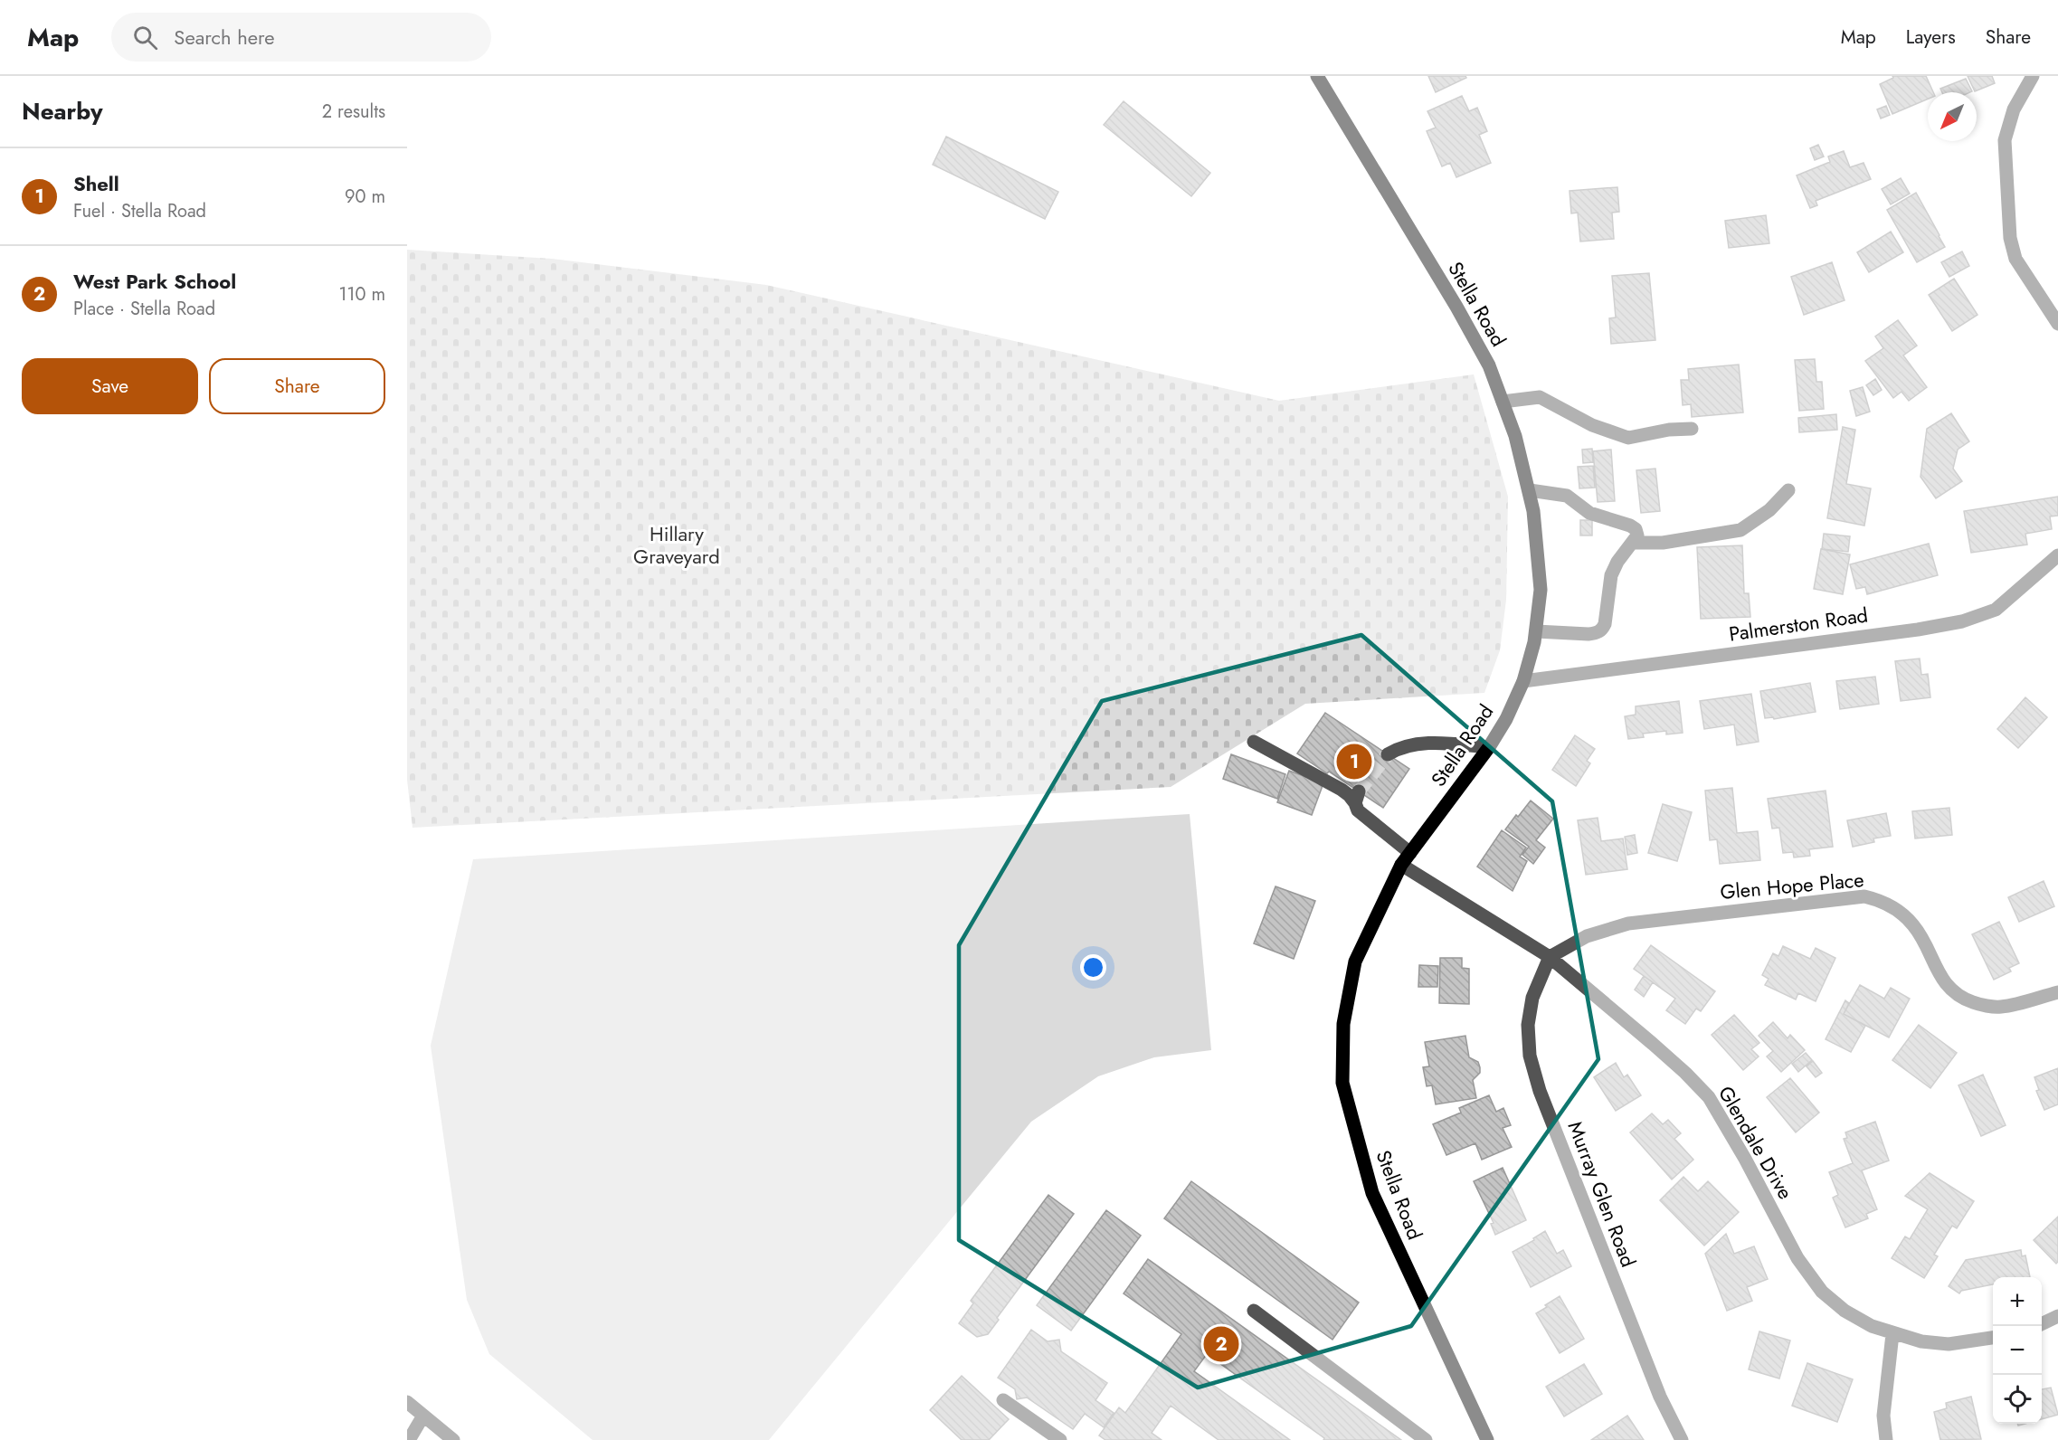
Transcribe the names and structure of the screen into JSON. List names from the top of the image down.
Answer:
{
  "streets": {
    "main road": ["Stella Road"],
    "street": [
      "Palmerston Road",
      "Glen Hope Place",
      "Glendale Drive",
      "Murray Glen Road"
    ]
  },
  "crossings": [
    ["Stella Road", "Palmerston Road"],
    ["Stella Road", "Glendale Drive"],
    ["Glen Hope Place", "Glendale Drive"],
    ["Glen Hope Place", "Murray Glen Road"],
    ["Glendale Drive", "Murray Glen Road"]
  ],
  "parks": ["Hillary Graveyard"],
  "north": "bottom left",
  "page": {
    "header": "Map",
    "search": "Search here",
    "nav": ["Map", "Layers", "Share"],
    "heading": ["Nearby", "2 results"],
    "list": [
      {
        "mark": "1",
        "name": "Shell",
        "note": "Fuel · Stella Road",
        "value": "90 m"
      },
      {
        "mark": "2",
        "name": "West Park School",
        "note": "Place · Stella Road",
        "value": "110 m"
      }
    ],
    "buttons": ["Save", "Share"],
    "pins": ["1", "2"],
    "map_buttons": ["+", "−"]
  }
}
